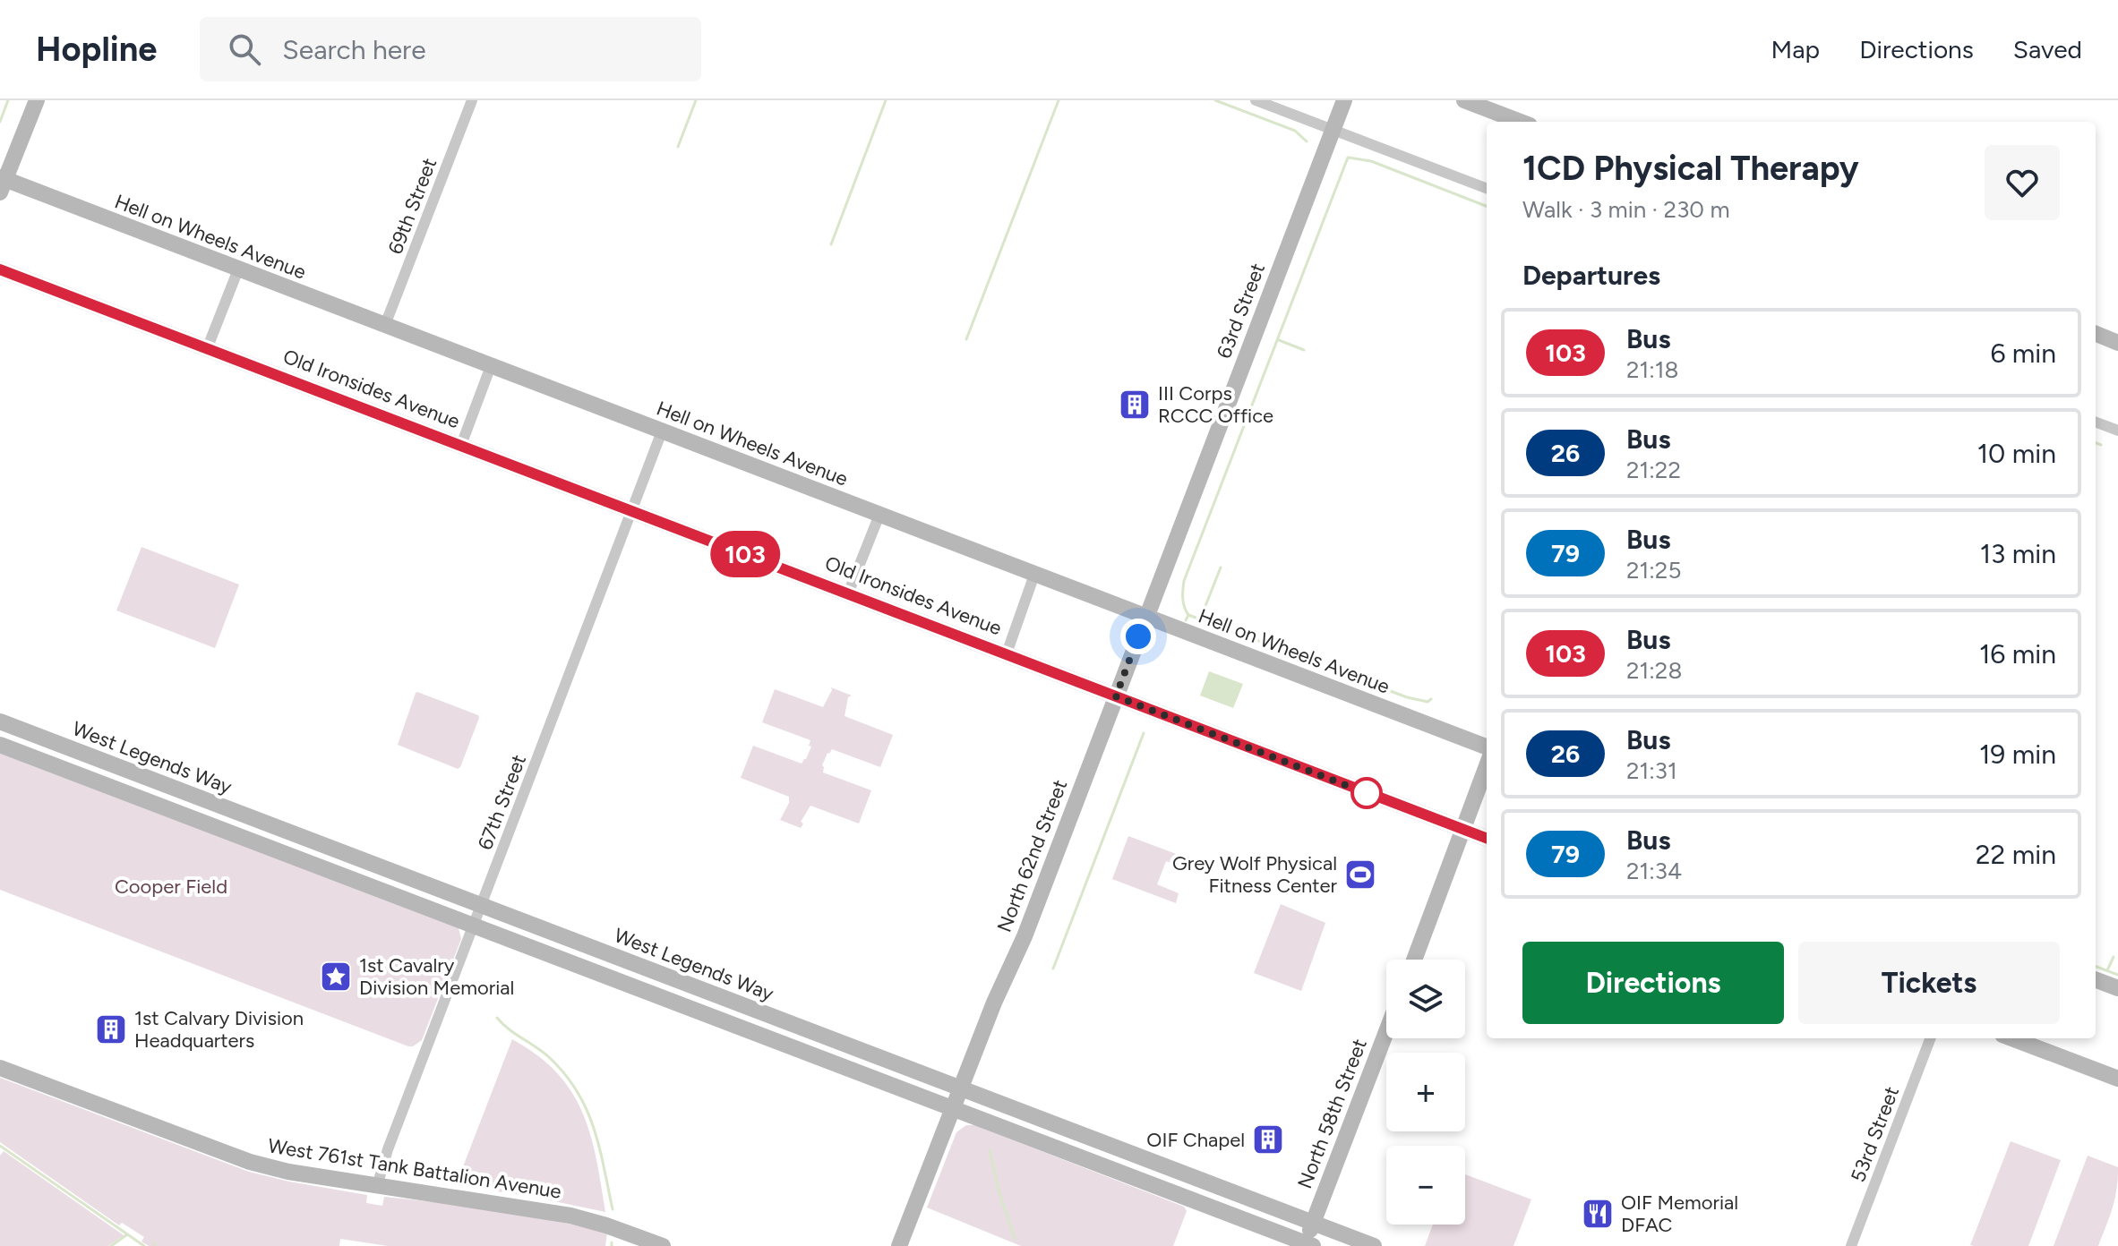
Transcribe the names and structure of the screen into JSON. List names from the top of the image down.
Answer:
{
  "streets": {
    "street": [
      "69th Street",
      "Hell on Wheels Avenue",
      "63rd Street",
      "Old Ironsides Avenue",
      "West Legends Way",
      "67th Street",
      "North 62nd Street",
      "North 58th Street",
      "53rd Street",
      "West 761st Tank Battalion Avenue"
    ]
  },
  "crossings": [
    ["69th Street", "Hell on Wheels Avenue"],
    ["Hell on Wheels Avenue", "63rd Street"],
    ["Hell on Wheels Avenue", "67th Street"],
    ["Hell on Wheels Avenue", "North 62nd Street"],
    ["63rd Street", "North 62nd Street"],
    ["Old Ironsides Avenue", "67th Street"],
    ["Old Ironsides Avenue", "North 62nd Street"],
    ["West Legends Way", "67th Street"],
    ["West Legends Way", "North 62nd Street"],
    ["West Legends Way", "North 58th Street"],
    ["67th Street", "West 761st Tank Battalion Avenue"]
  ],
  "parks": ["Cooper Field"],
  "places": {
    "building": ["III Corps RCCC Office", "1st Calvary Division Headquarters", "OIF Chapel"],
    "sports": ["Grey Wolf Physical Fitness Center"],
    "place": ["1st Cavalry Division Memorial"],
    "restaurant": ["OIF Memorial DFAC"]
  },
  "lines": ["bus line 103"],
  "page": {
    "header": "Hopline",
    "search": "Search here",
    "nav": ["Map", "Directions", "Saved"],
    "on_map": "103",
    "heading": [
      ["1CD Physical Therapy", "Walk · 3 min · 230 m"],
      "Departures"
    ],
    "list": [
      {
        "mark": "103",
        "name": "Bus",
        "note": "21:18",
        "value": "6 min"
      },
      {
        "mark": "26",
        "name": "Bus",
        "note": "21:22",
        "value": "10 min"
      },
      {
        "mark": "79",
        "name": "Bus",
        "note": "21:25",
        "value": "13 min"
      },
      {
        "mark": "103",
        "name": "Bus",
        "note": "21:28",
        "value": "16 min"
      },
      {
        "mark": "26",
        "name": "Bus",
        "note": "21:31",
        "value": "19 min"
      },
      {
        "mark": "79",
        "name": "Bus",
        "note": "21:34",
        "value": "22 min"
      }
    ],
    "buttons": ["Directions", "Tickets"],
    "map_buttons": ["+", "−"]
  }
}
